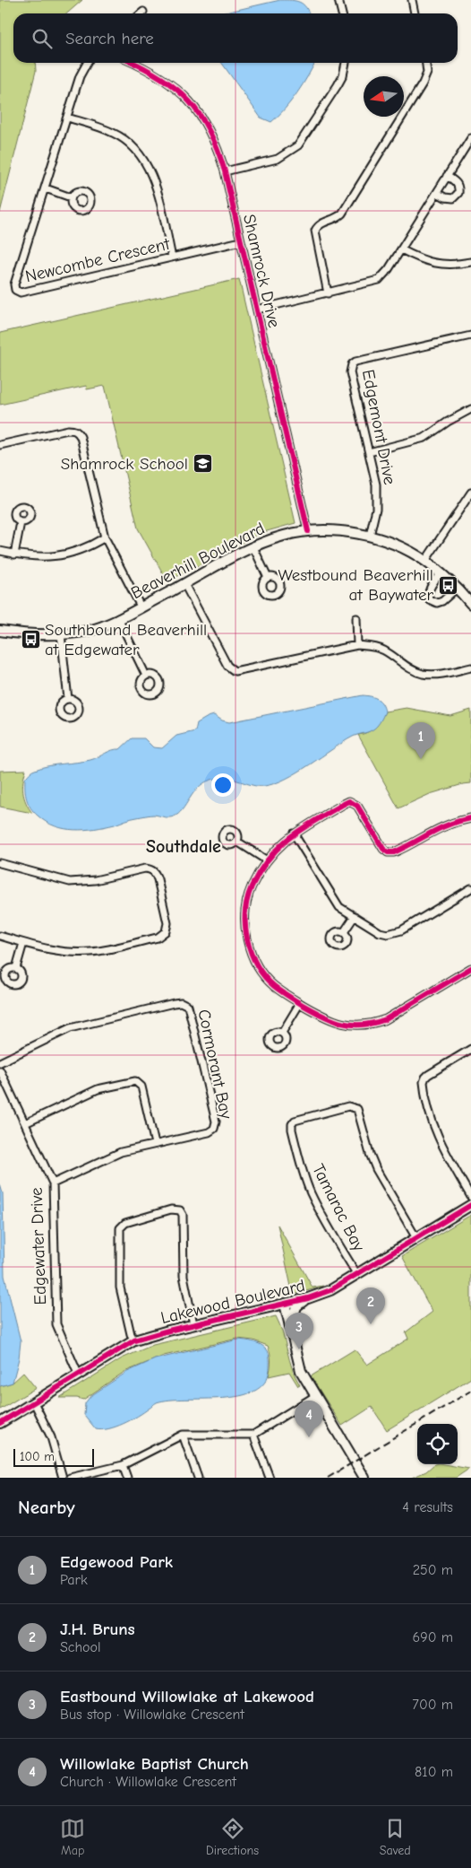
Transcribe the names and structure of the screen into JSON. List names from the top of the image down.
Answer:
{
  "streets": {
    "street": [
      "Newcombe Crescent",
      "Shamrock Drive",
      "Edgemont Drive",
      "Beaverhill Boulevard",
      "Cormorant Bay",
      "Tamarac Bay",
      "Edgewater Drive",
      "Lakewood Boulevard"
    ]
  },
  "crossings": [
    ["Newcombe Crescent", "Shamrock Drive"],
    ["Shamrock Drive", "Beaverhill Boulevard"],
    ["Edgemont Drive", "Beaverhill Boulevard"],
    ["Cormorant Bay", "Edgewater Drive"],
    ["Tamarac Bay", "Lakewood Boulevard"],
    ["Edgewater Drive", "Lakewood Boulevard"]
  ],
  "districts": ["Southdale"],
  "places": {
    "school or university": ["Shamrock School"],
    "bus stop": ["Westbound Beaverhill at Baywater", "Southbound Beaverhill at Edgewater"]
  },
  "scale_bar": "100 m",
  "north": "left",
  "page": {
    "search": "Search here",
    "pins": [
      "1",
      "2",
      "3",
      "4"
    ],
    "scale": "100 m",
    "heading": ["Nearby", "4 results"],
    "list": [
      {
        "mark": "1",
        "name": "Edgewood Park",
        "note": "Park",
        "value": "250 m"
      },
      {
        "mark": "2",
        "name": "J.H. Bruns",
        "note": "School",
        "value": "690 m"
      },
      {
        "mark": "3",
        "name": "Eastbound Willowlake at Lakewood",
        "note": "Bus stop · Willowlake Crescent",
        "value": "700 m"
      },
      {
        "mark": "4",
        "name": "Willowlake Baptist Church",
        "note": "Church · Willowlake Crescent",
        "value": "810 m"
      }
    ],
    "nav": ["Map", "Directions", "Saved"]
  }
}
